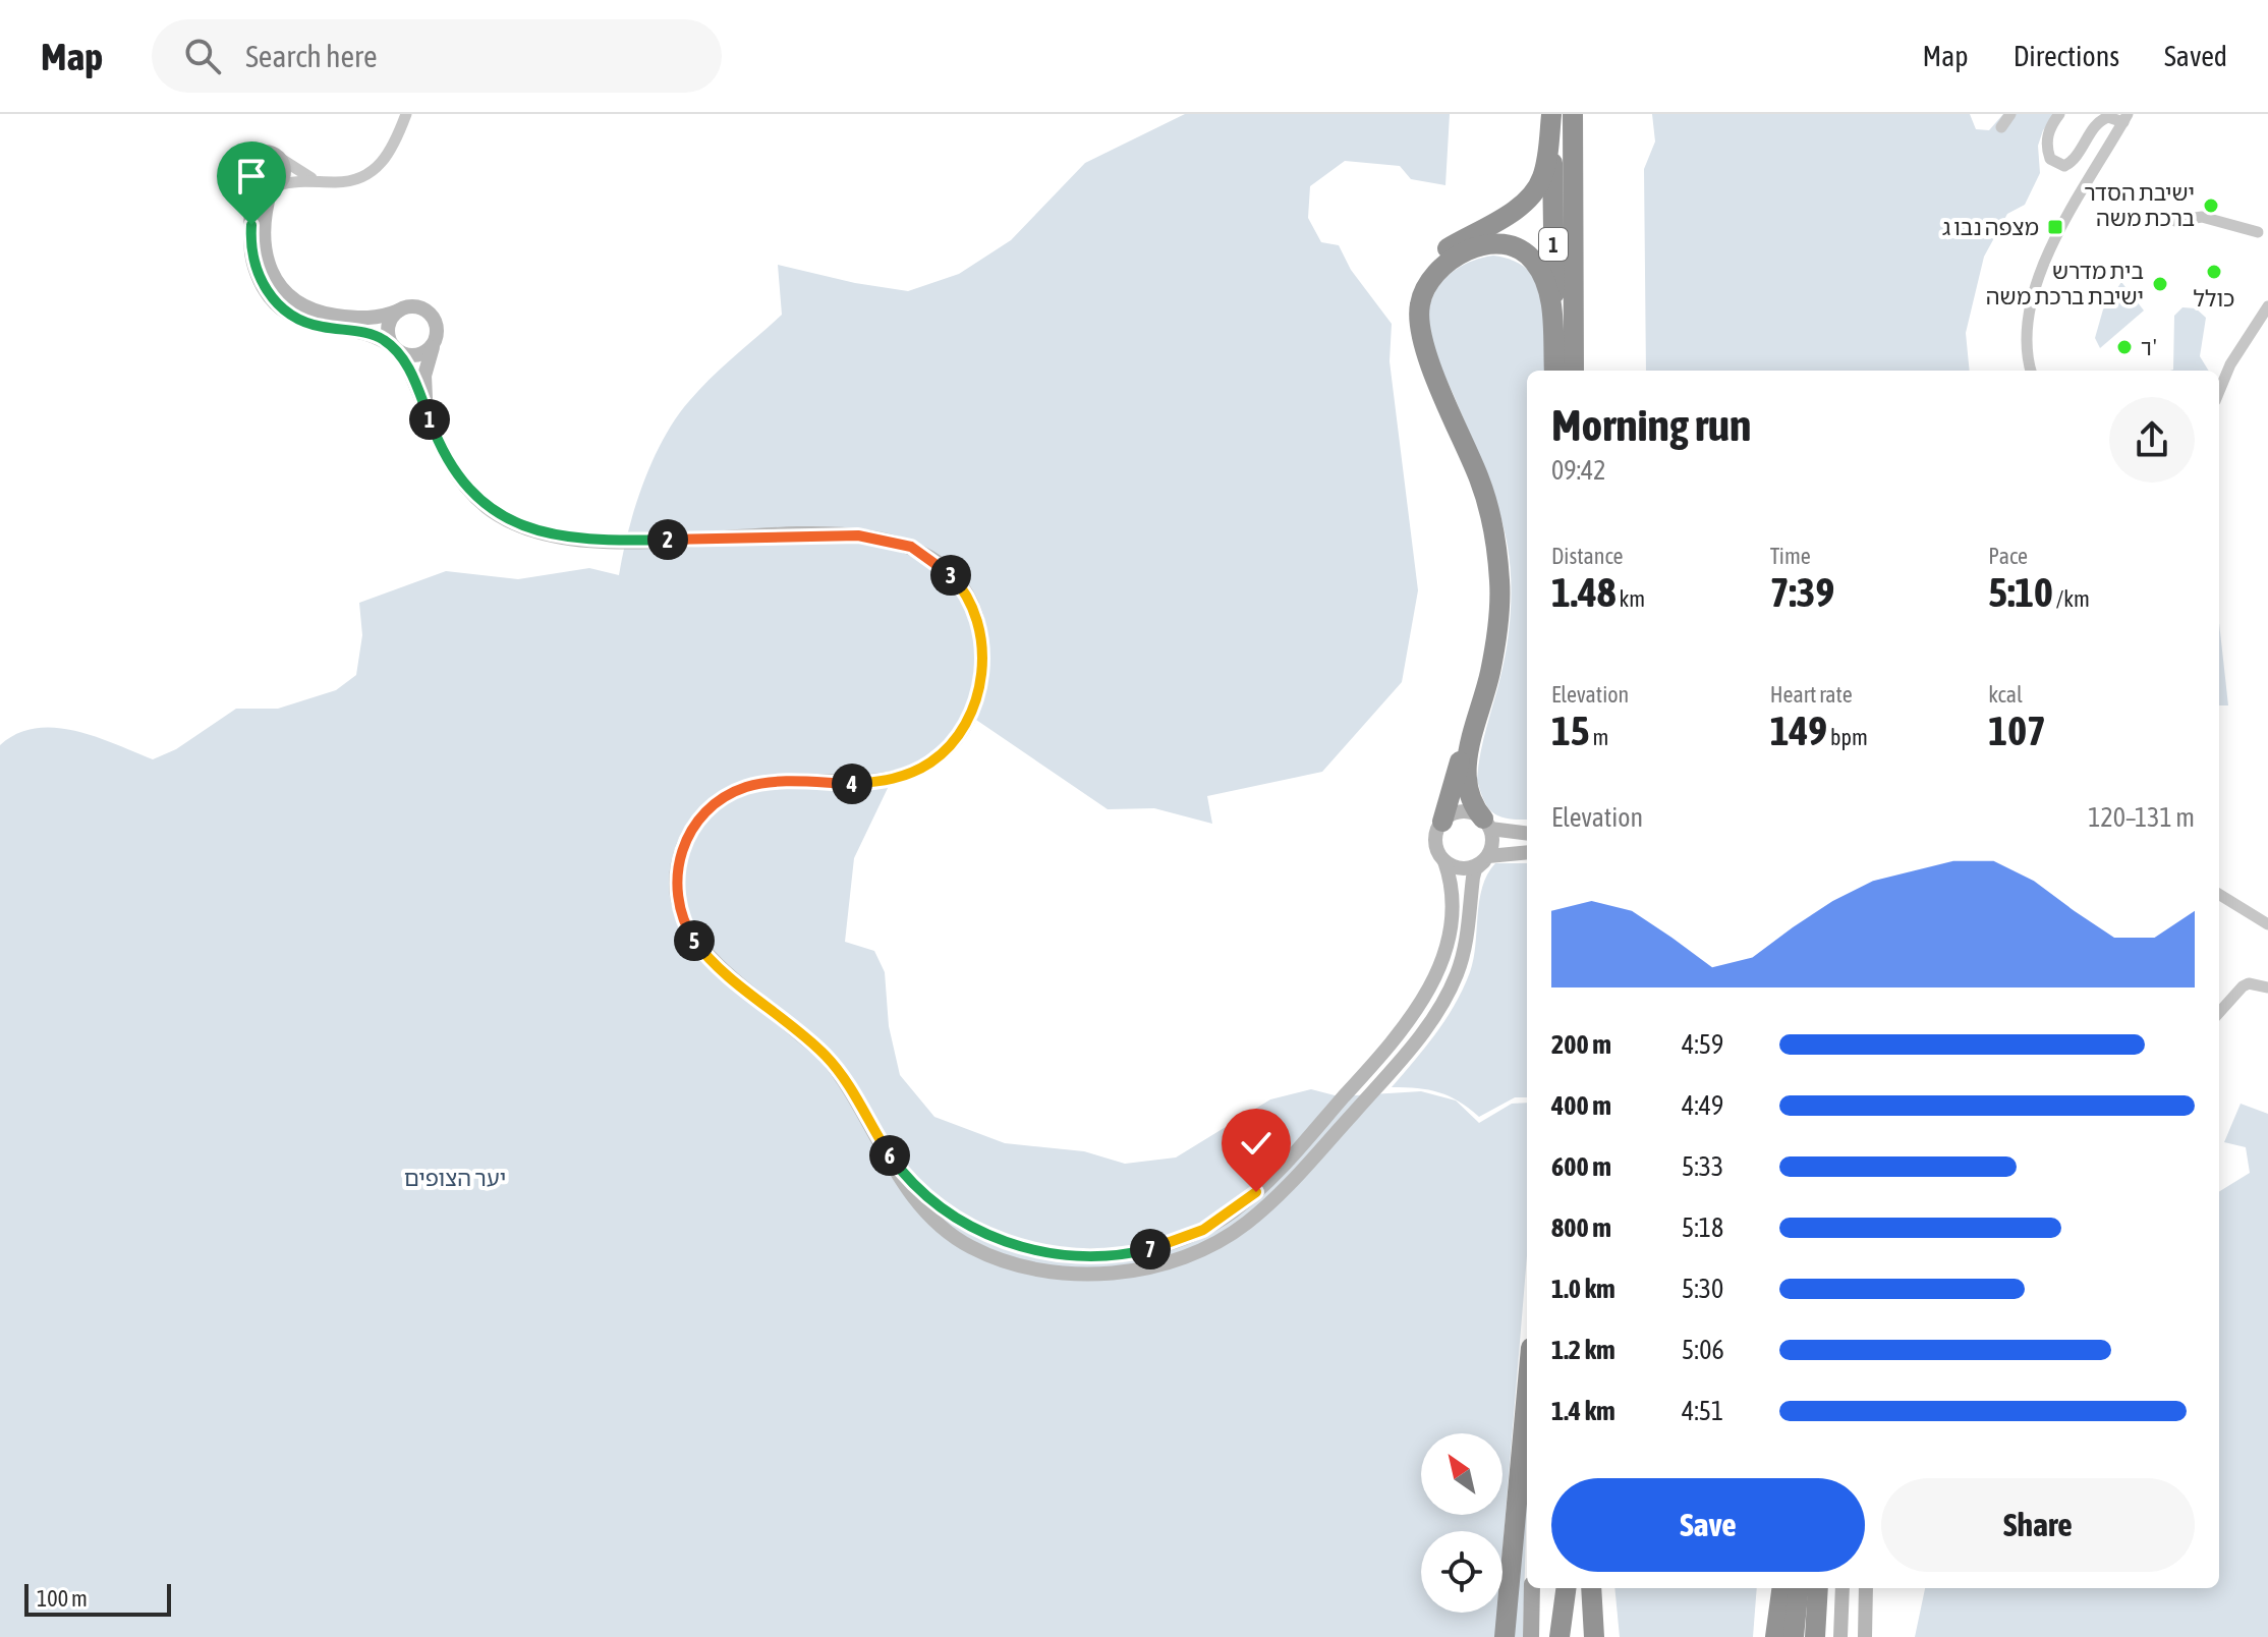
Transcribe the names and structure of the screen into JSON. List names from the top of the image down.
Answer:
{
  "streets": {
    "highway": ["1"]
  },
  "parks": ["יער הצופים"],
  "places": {
    "other": [
      "ישיבת הסדר ברכת משה",
      "כולל",
      "בית מדרש ישיבת ברכת משה",
      "ד'"
    ],
    "transit": ["מצפה נבו ג"]
  },
  "scale_bar": "100 m",
  "north": "top left",
  "page": {
    "header": "Map",
    "search": "Search here",
    "nav": ["Map", "Directions", "Saved"],
    "heading": ["Morning run", "09:42"],
    "pins": [
      "1",
      "2",
      "3",
      "4",
      "5",
      "6",
      "7"
    ],
    "stats": [
      ["Distance", "1.48 km"],
      ["Time", "7:39"],
      ["Pace", "5:10 /km"],
      ["Elevation", "15 m"],
      ["Heart rate", "149 bpm"],
      ["kcal", "107"]
    ],
    "chart": ["Elevation", "120–131 m"],
    "list": [
      {
        "name": "200 m",
        "note": "4:59"
      },
      {
        "name": "400 m",
        "note": "4:49"
      },
      {
        "name": "600 m",
        "note": "5:33"
      },
      {
        "name": "800 m",
        "note": "5:18"
      },
      {
        "name": "1.0 km",
        "note": "5:30"
      },
      {
        "name": "1.2 km",
        "note": "5:06"
      },
      {
        "name": "1.4 km",
        "note": "4:51"
      }
    ],
    "buttons": ["Save", "Share"],
    "scale": "100 m"
  }
}
